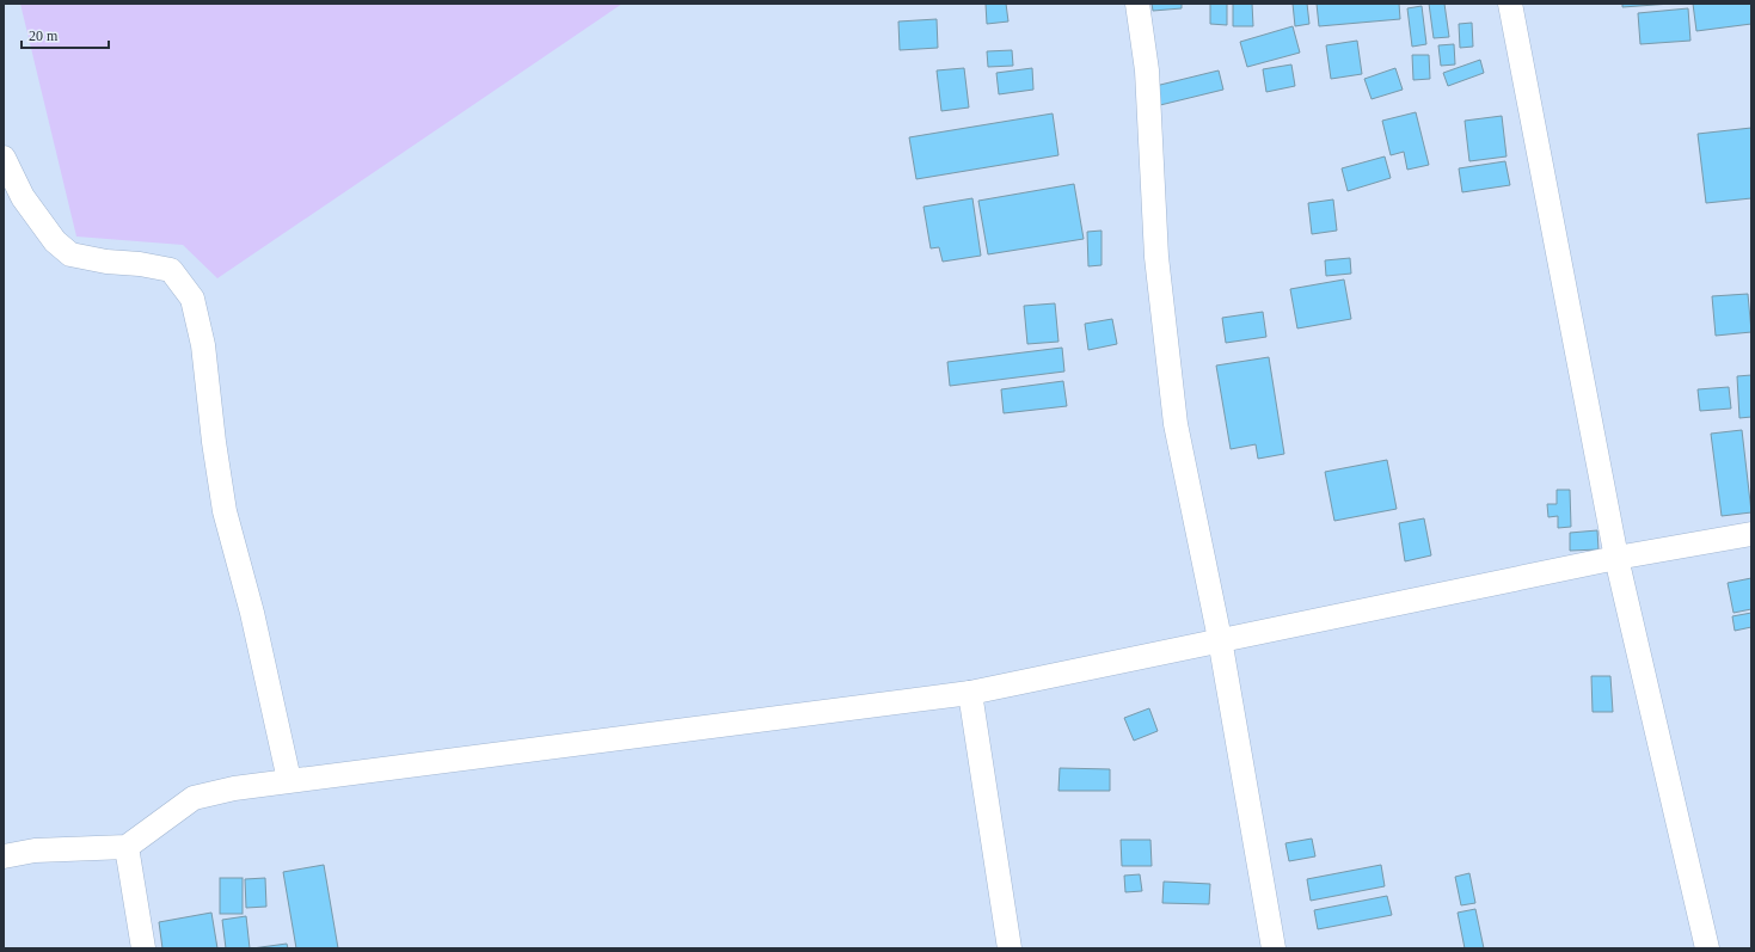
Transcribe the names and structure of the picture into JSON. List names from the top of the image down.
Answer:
{
  "scale_bar": "20 m"
}
